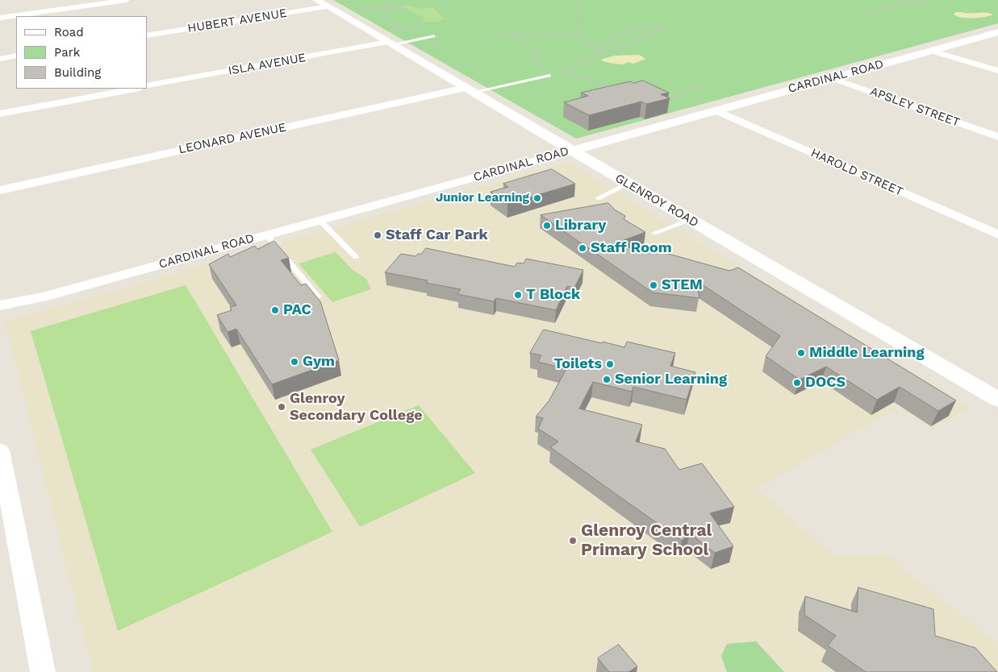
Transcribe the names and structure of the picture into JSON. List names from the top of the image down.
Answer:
{
  "streets": {
    "street": [
      "HUBERT AVENUE",
      "ISLA AVENUE",
      "CARDINAL ROAD",
      "APSLEY STREET",
      "LEONARD AVENUE",
      "HAROLD STREET",
      "GLENROY ROAD"
    ]
  },
  "crossings": [
    ["HUBERT AVENUE", "GLENROY ROAD"],
    ["ISLA AVENUE", "GLENROY ROAD"],
    ["CARDINAL ROAD", "APSLEY STREET"],
    ["CARDINAL ROAD", "HAROLD STREET"],
    ["CARDINAL ROAD", "GLENROY ROAD"],
    ["LEONARD AVENUE", "GLENROY ROAD"]
  ],
  "places": [
    "Junior Learning",
    "Library",
    "Staff Car Park",
    "Staff Room",
    "STEM",
    "T Block",
    "PAC",
    "Middle Learning",
    "Gym",
    "Toilets",
    "Senior Learning",
    "DOCS",
    "Glenroy Secondary College",
    "Glenroy Central Primary School"
  ],
  "legend": ["Road", "Park", "Building"]
}
